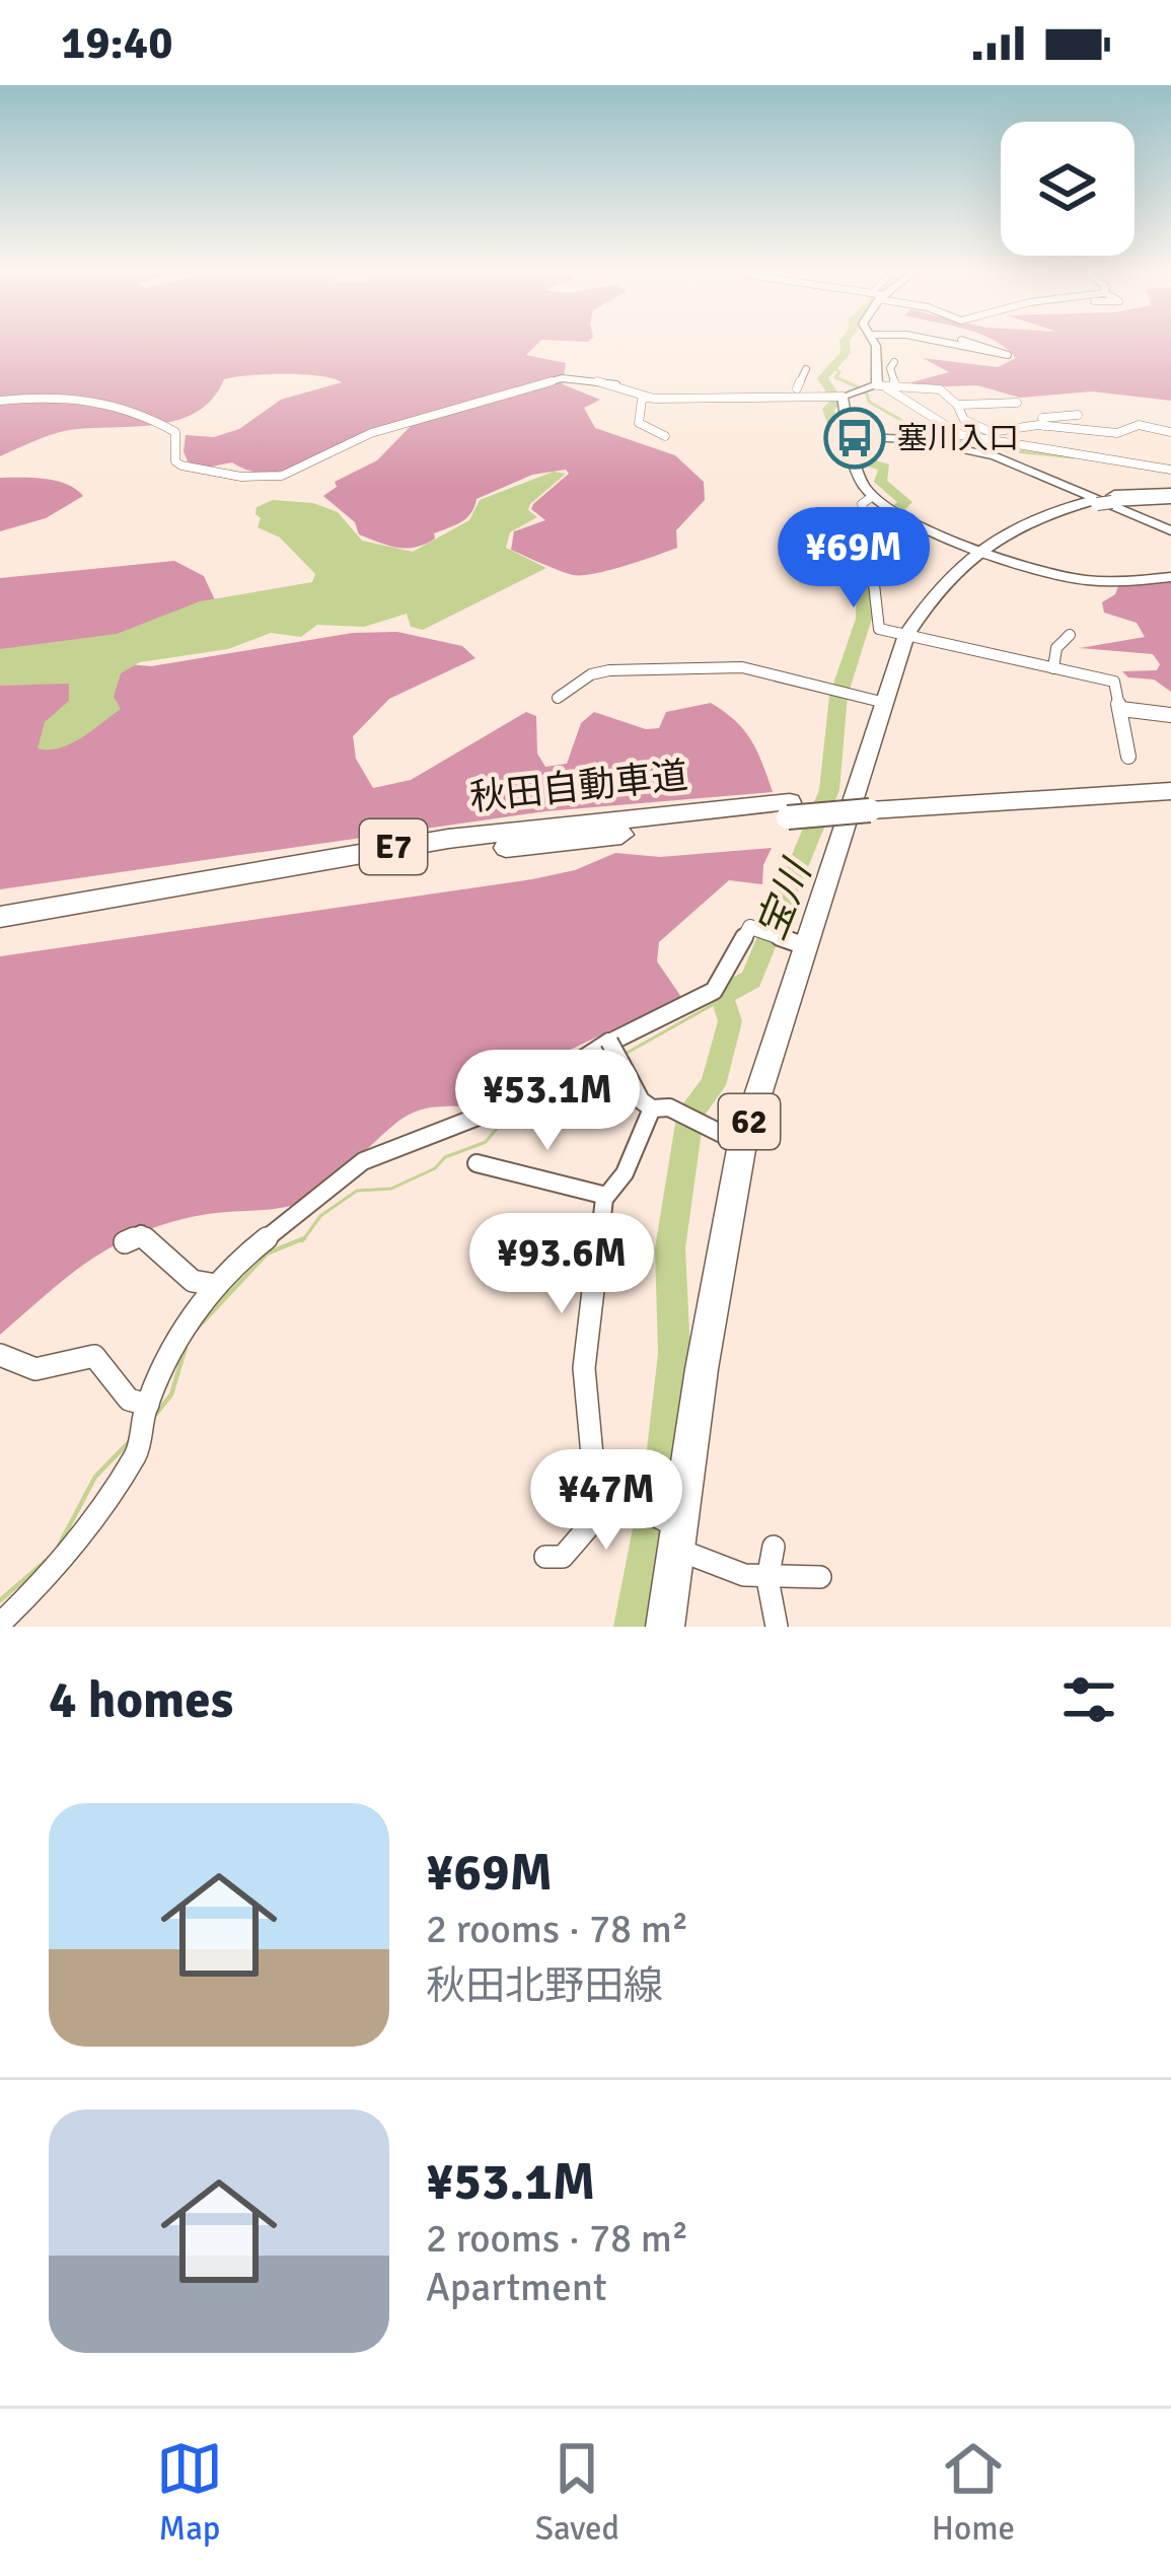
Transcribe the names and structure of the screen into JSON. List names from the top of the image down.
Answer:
{
  "streets": {
    "highway": ["秋田自動車道", "E7"],
    "main road": ["62"]
  },
  "water": ["宝川"],
  "places": {
    "bus stop": ["塞川入口"]
  },
  "page": {
    "status": "19:40",
    "price": [
      "¥69M",
      "¥53.1M",
      "¥93.6M",
      "¥47M"
    ],
    "heading": "4 homes",
    "list": [
      {
        "name": "¥69M",
        "note": "2 rooms · 78 m² · 秋田北野田線"
      },
      {
        "name": "¥53.1M",
        "note": "2 rooms · 78 m² · Apartment"
      }
    ],
    "tabs": ["Map", "Saved", "Home"]
  }
}
